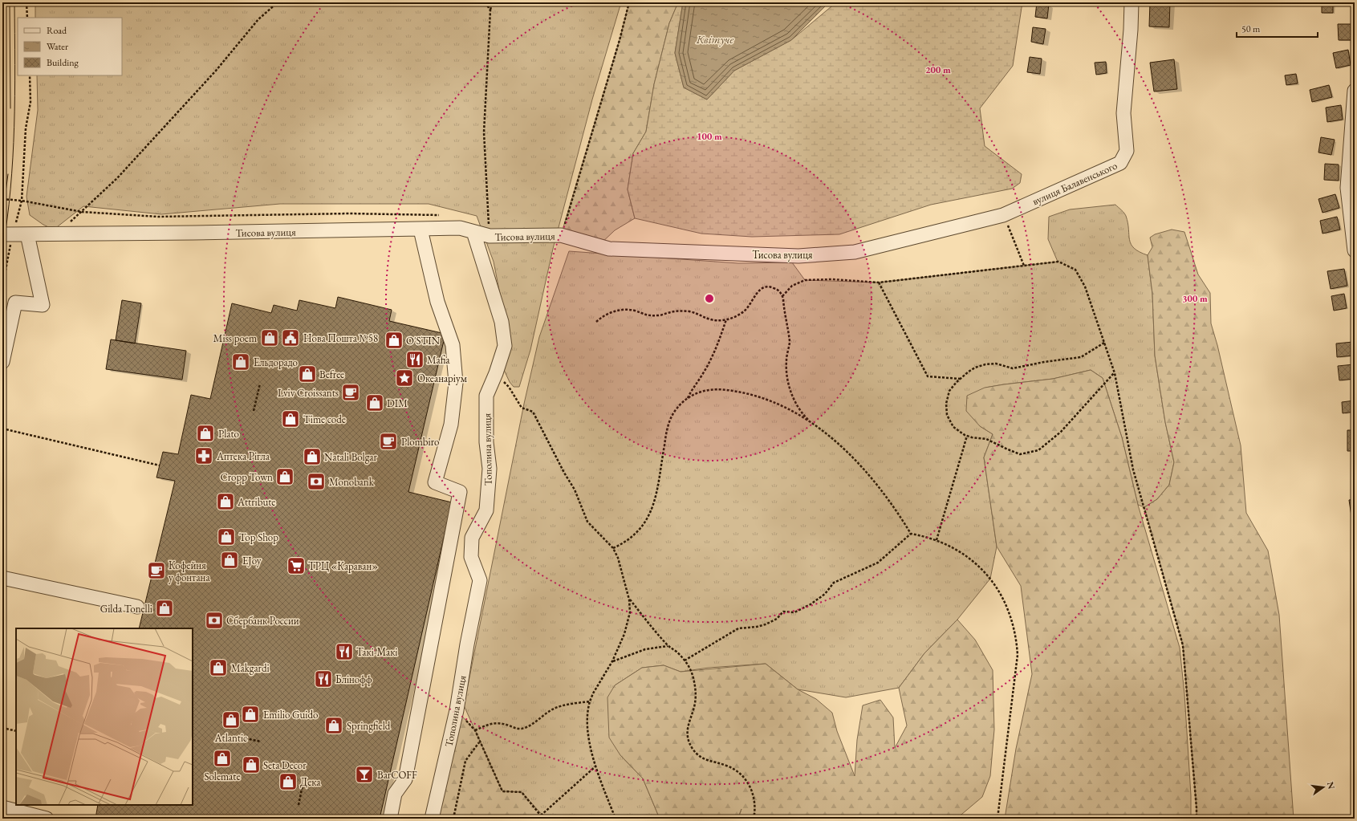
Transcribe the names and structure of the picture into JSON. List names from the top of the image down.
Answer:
{
  "streets": {
    "street": ["вулиця Балавенського", "Тисова вулиця", "Тополина вулиця"]
  },
  "crossings": [
    ["вулиця Балавенського", "Тисова вулиця"],
    ["Тисова вулиця", "Тополина вулиця"]
  ],
  "water": ["Квітуче"],
  "places": {
    "shop": [
      "Miss poem",
      "O'STIN",
      "Ельдорадо",
      "Befree",
      "DIM",
      "Time code",
      "Plato",
      "Natali Bolgar",
      "Cropp Town",
      "Attribute",
      "Top Shop",
      "EJoy",
      "Gilda Tonelli",
      "Makgardi",
      "Emilio Guido",
      "Atlantic",
      "Springfield",
      "Solemate",
      "Seta Decor",
      "Дека"
    ],
    "public building": ["Нова Пошта №58"],
    "restaurant": ["Mafia", "Такі-Макі", "Блінофф"],
    "place": ["Океанаріум"],
    "cafe": ["Lviv Croissants", "Plombiro", "Кофейня у фонтана"],
    "pharmacy": ["Аптека Рігла"],
    "bank": ["Monobank", "Сбербанк России"],
    "supermarket": ["ТРЦ «Караван»"],
    "bar": ["BarCOFF"]
  },
  "legend": ["Road", "Water", "Building"],
  "scale_bar": "50 m",
  "north": "right",
  "rings": ["200 m", "100 m", "300 m"]
}
